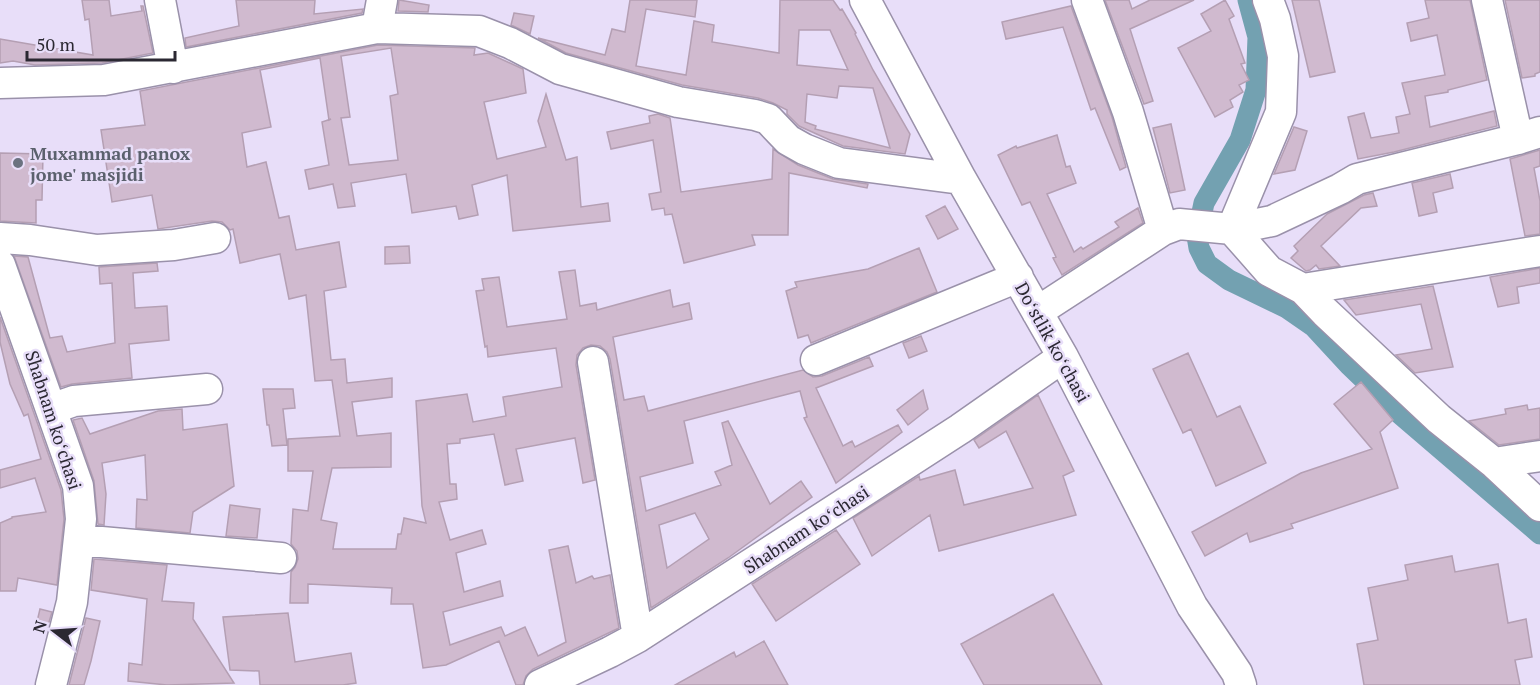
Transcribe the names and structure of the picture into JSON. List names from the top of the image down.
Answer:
{
  "streets": {
    "street": ["Doʻstlik koʻchasi", "Shabnam koʻchasi"]
  },
  "crossings": [
    ["Doʻstlik koʻchasi", "Shabnam koʻchasi"]
  ],
  "places": ["Muxammad panox jome' masjidi"],
  "scale_bar": "50 m",
  "north": "left"
}
